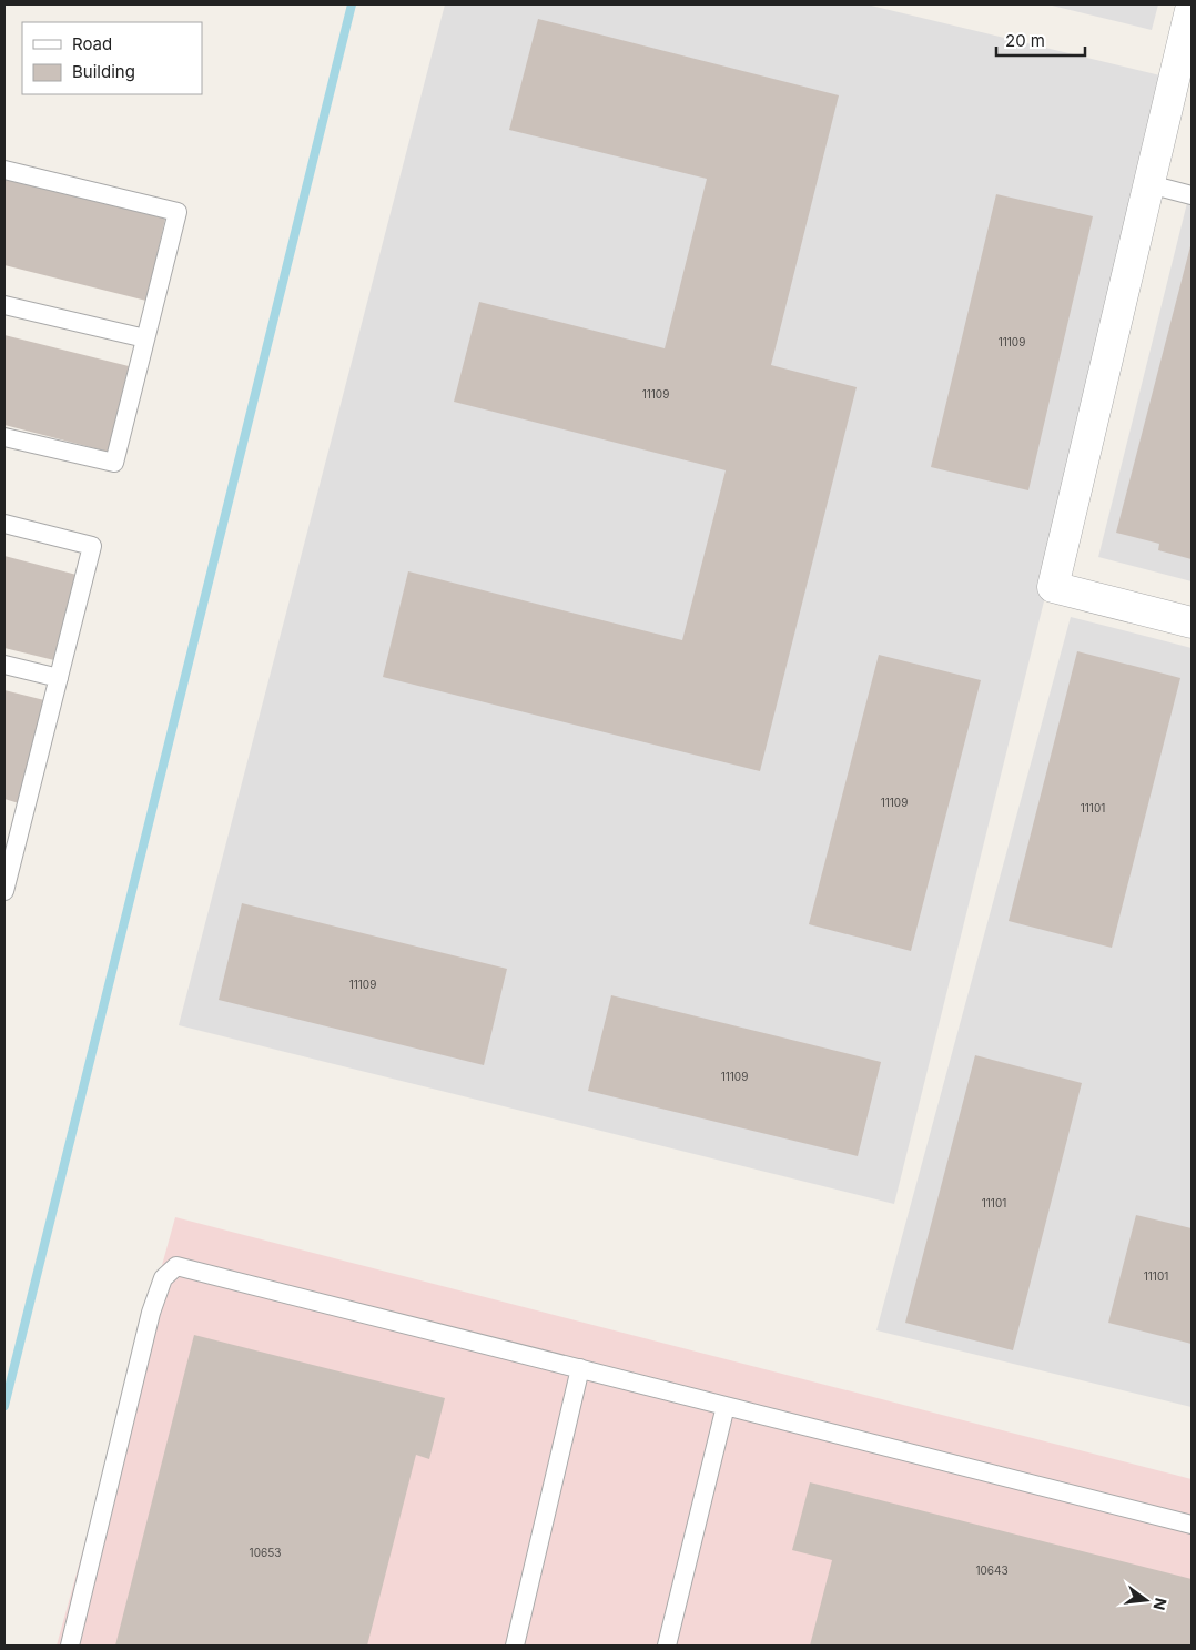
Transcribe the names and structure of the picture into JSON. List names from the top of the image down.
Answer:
{
  "house_numbers": [
    "11109",
    "11109",
    "11109",
    "11101",
    "11109",
    "11109",
    "11101",
    "11101",
    "10653",
    "10643"
  ],
  "legend": ["Road", "Building"],
  "scale_bar": "20 m",
  "north": "right"
}
